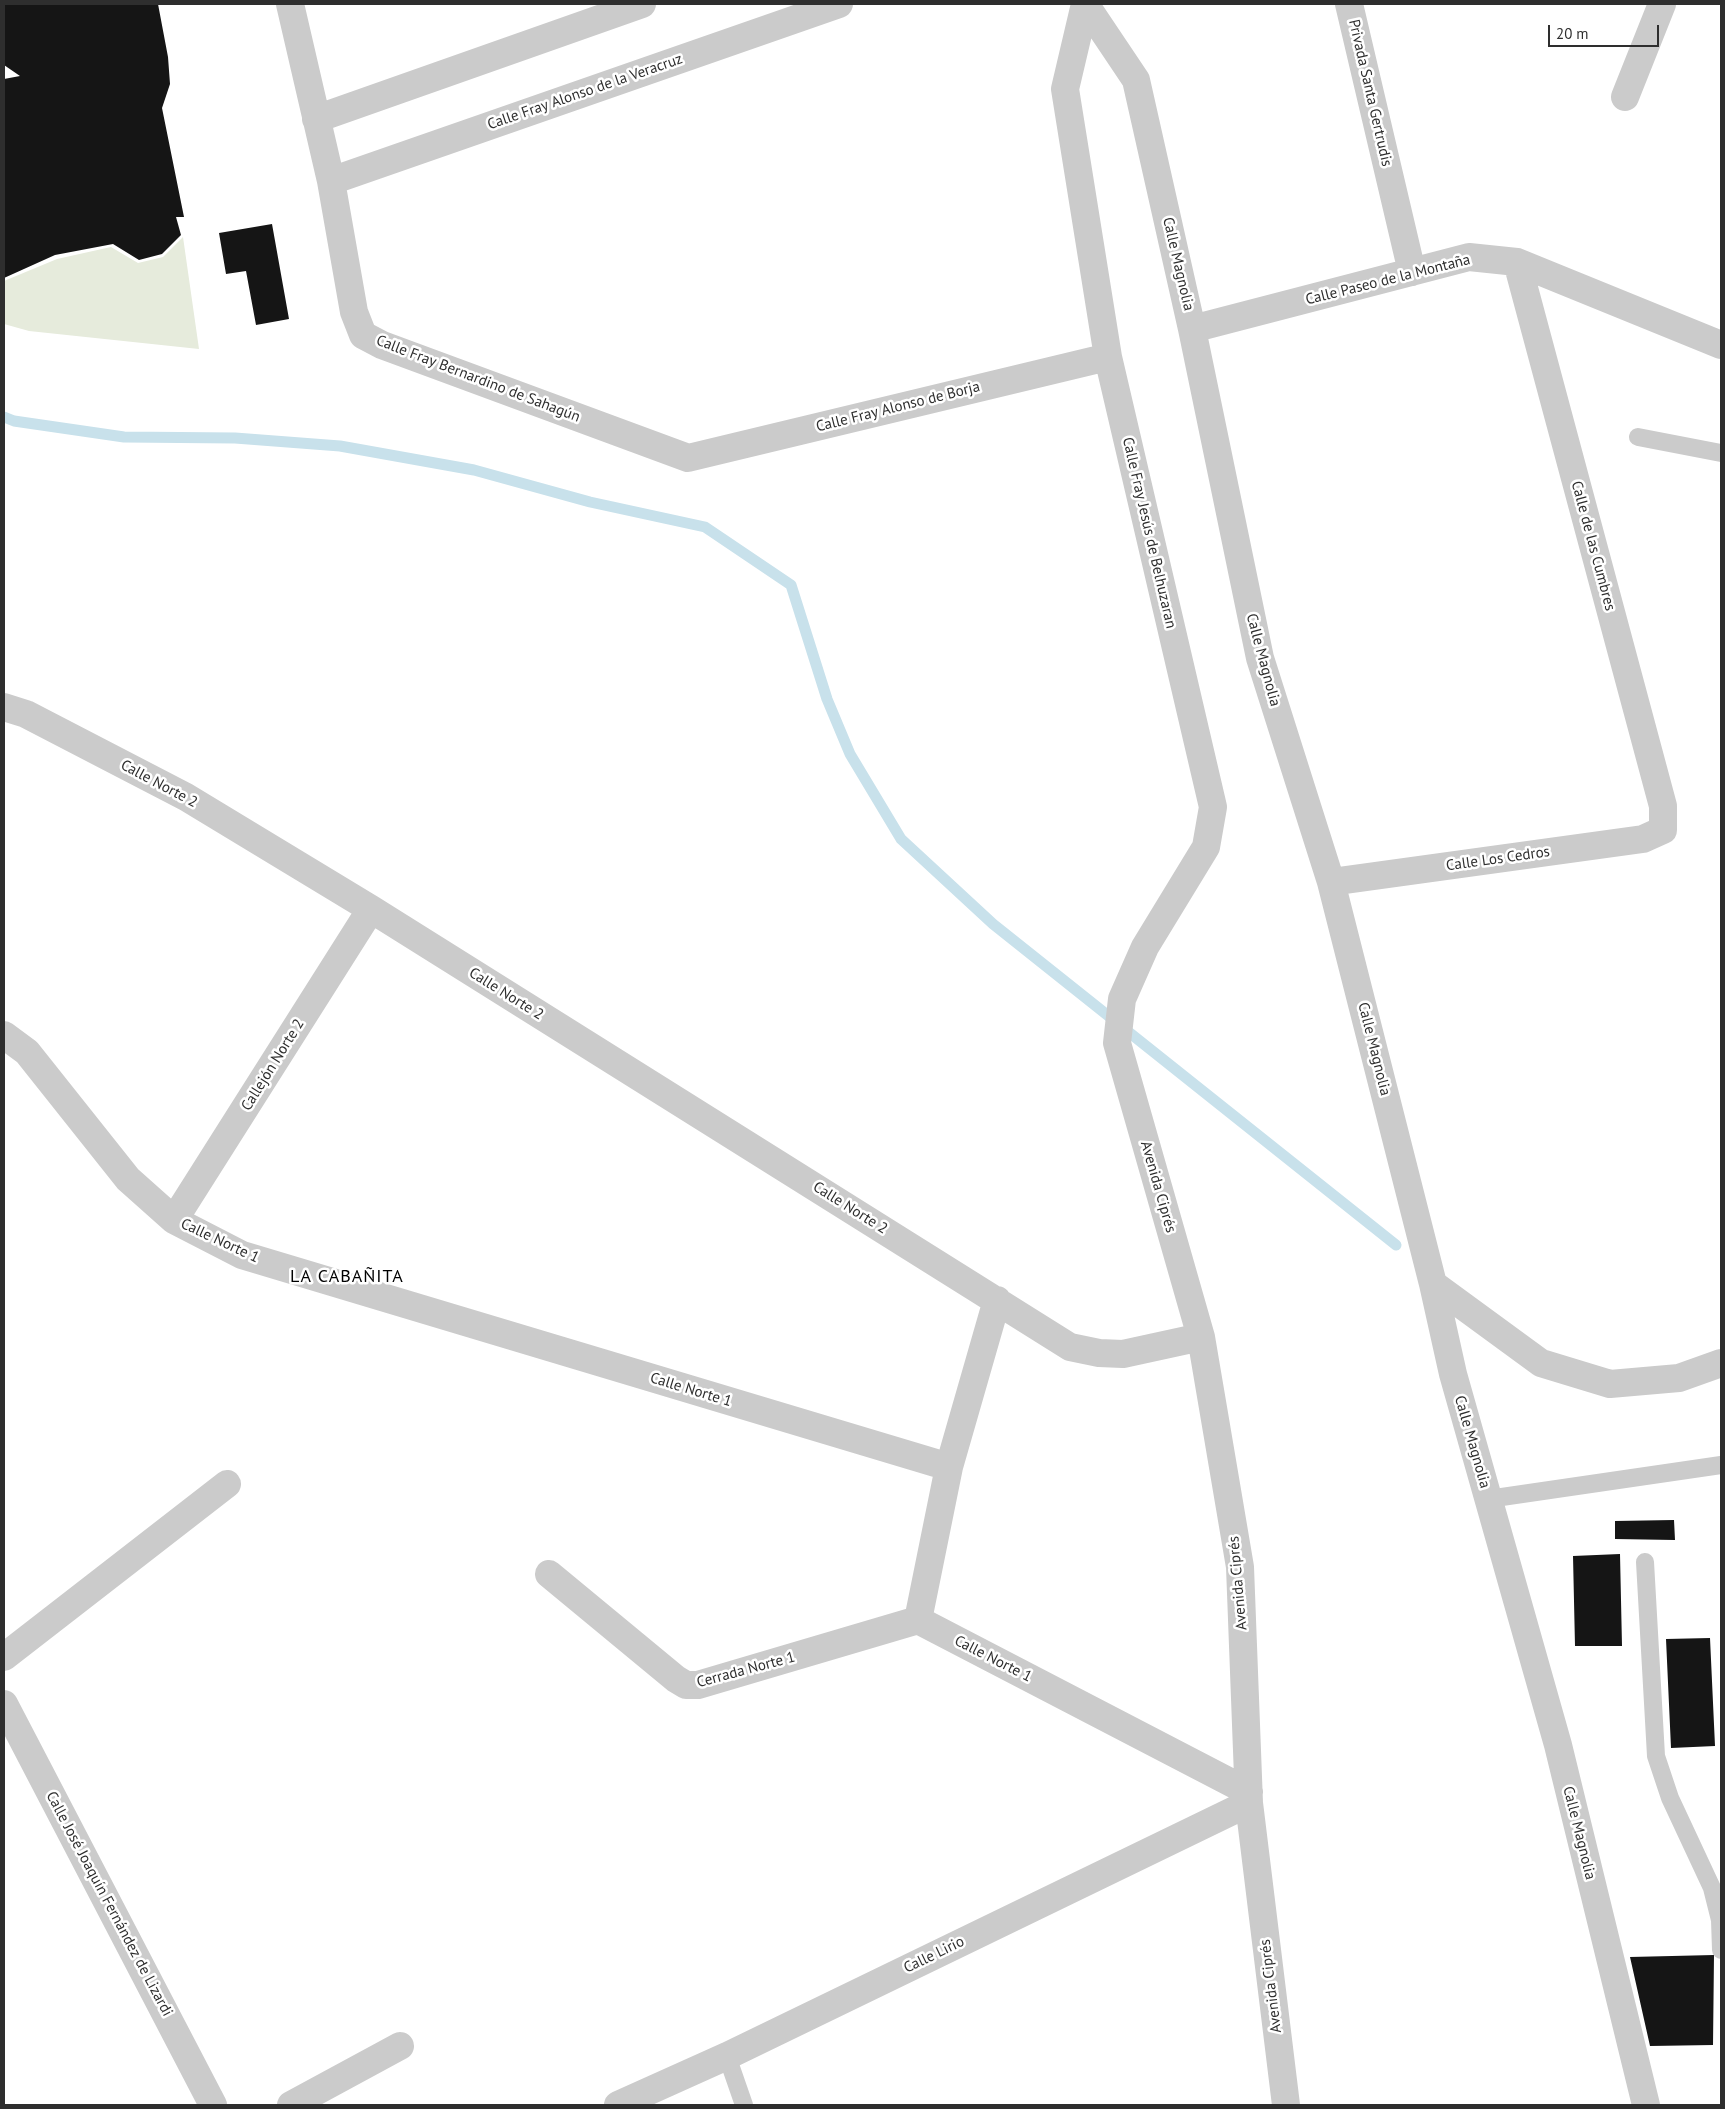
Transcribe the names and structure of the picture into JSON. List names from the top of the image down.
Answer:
{
  "streets": {
    "street": [
      "Calle Fray Alonso de la Veracruz",
      "Privada Santa Gertrudis",
      "Calle Magnolia",
      "Calle Paseo de la Montaña",
      "Calle Fray Bernardino de Sahagún",
      "Calle Fray Alonso de Borja",
      "Calle Fray Jesús de Belhuzaran",
      "Calle de las Cumbres",
      "Calle Norte 2",
      "Calle Los Cedros",
      "Callejón Norte 2",
      "Avenida Ciprés",
      "Calle Norte 1",
      "Cerrada Norte 1",
      "Calle José Joaquín Fernández de Lizardi",
      "Calle Lirio"
    ]
  },
  "crossings": [
    ["Calle Fray Alonso de la Veracruz", "Calle Fray Bernardino de Sahagún"],
    ["Privada Santa Gertrudis", "Calle Paseo de la Montaña"],
    ["Calle Magnolia", "Calle Paseo de la Montaña"],
    ["Calle Magnolia", "Calle Fray Jesús de Belhuzaran"],
    ["Calle Magnolia", "Calle Los Cedros"],
    ["Calle Paseo de la Montaña", "Calle de las Cumbres"],
    ["Calle Fray Bernardino de Sahagún", "Calle Fray Alonso de Borja"],
    ["Calle Fray Alonso de Borja", "Calle Fray Jesús de Belhuzaran"],
    ["Calle Fray Jesús de Belhuzaran", "Avenida Ciprés"],
    ["Calle de las Cumbres", "Calle Los Cedros"],
    ["Calle Norte 2", "Callejón Norte 2"],
    ["Calle Norte 2", "Avenida Ciprés"],
    ["Callejón Norte 2", "Calle Norte 1"],
    ["Avenida Ciprés", "Calle Norte 1"],
    ["Avenida Ciprés", "Calle Lirio"],
    ["Calle Norte 1", "Cerrada Norte 1"],
    ["Calle Norte 1", "Calle Lirio"]
  ],
  "districts": ["LA CABAÑITA"],
  "scale_bar": "20 m"
}
